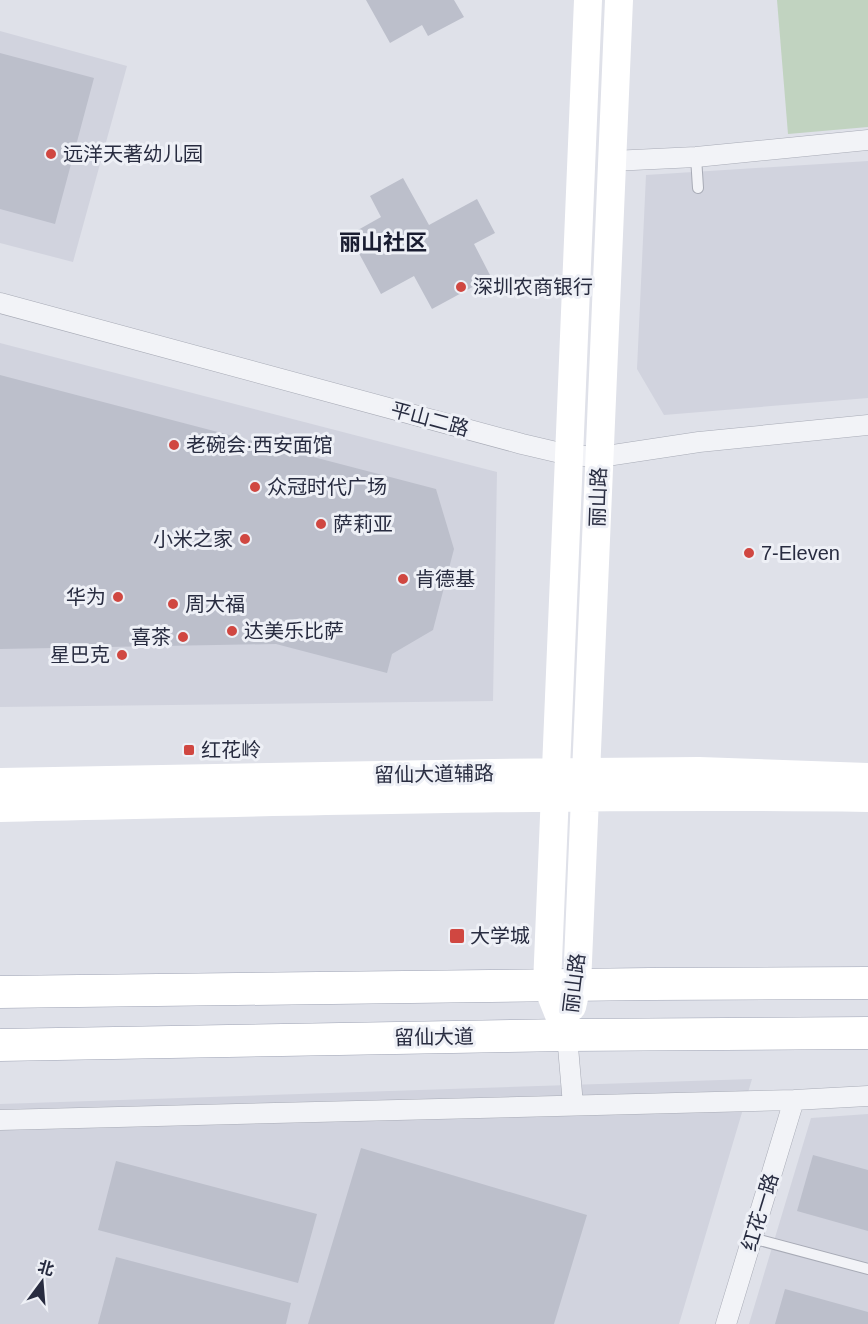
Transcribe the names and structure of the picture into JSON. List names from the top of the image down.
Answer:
{
  "streets": {
    "main road": ["留仙大道"],
    "street": [
      "平山二路",
      "丽山路",
      "留仙大道辅路",
      "红花一路"
    ]
  },
  "crossings": [
    ["平山二路", "丽山路"],
    ["丽山路", "留仙大道辅路"],
    ["丽山路", "留仙大道"]
  ],
  "districts": ["丽山社区"],
  "places": {
    "other": [
      "远洋天著幼儿园",
      "深圳农商银行",
      "老碗会·西安面馆",
      "众冠时代广场",
      "萨莉亚",
      "小米之家",
      "7-Eleven",
      "肯德基",
      "华为",
      "周大福",
      "达美乐比萨",
      "喜茶",
      "星巴克"
    ],
    "transit": ["红花岭", "大学城"]
  },
  "north": "top"
}
